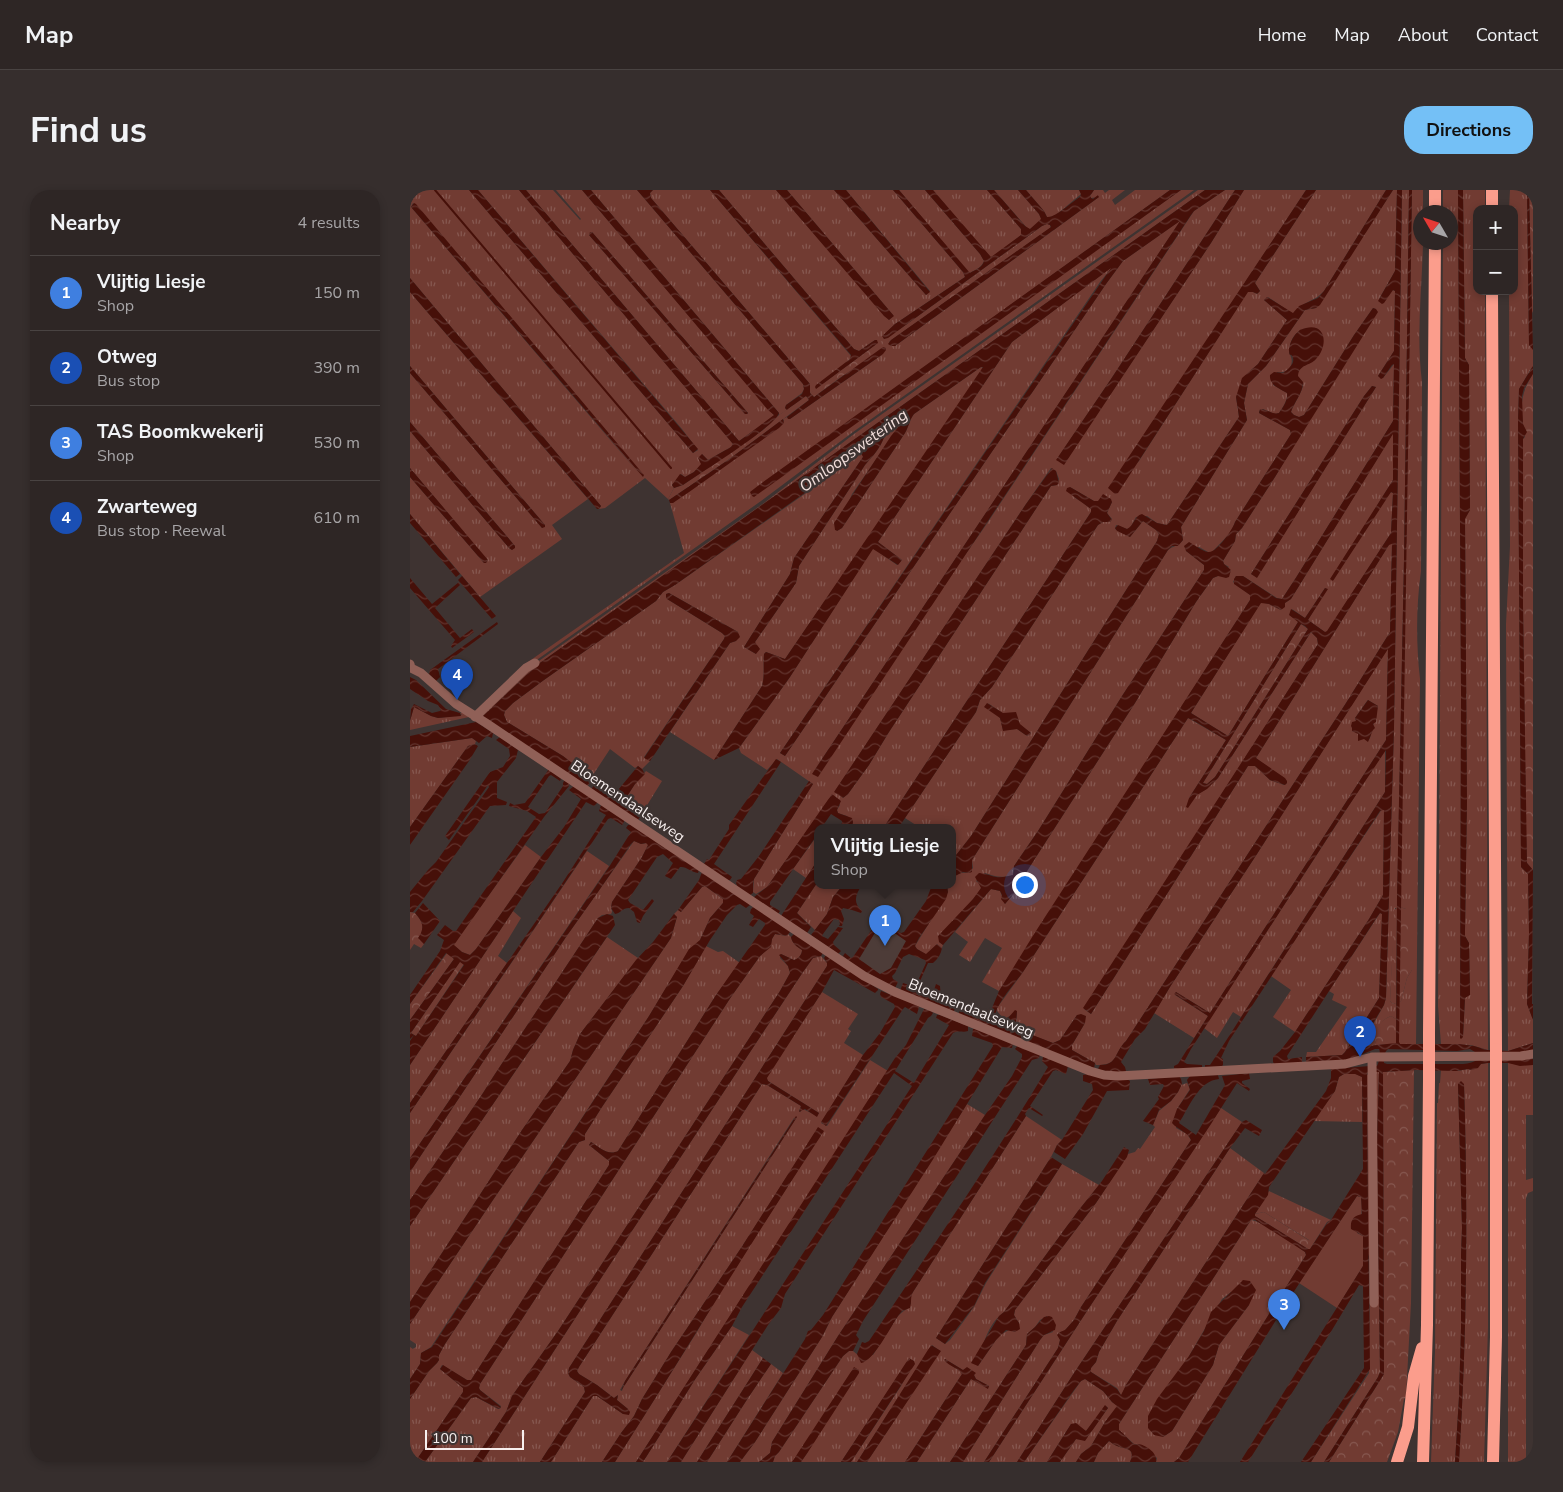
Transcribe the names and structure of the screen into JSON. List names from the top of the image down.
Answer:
{
  "streets": {
    "street": ["Bloemendaalseweg"]
  },
  "water": ["Omloopswetering"],
  "scale_bar": "100 m",
  "north": "top left",
  "page": {
    "header": "Map",
    "nav": [
      "Home",
      "Map",
      "About",
      "Contact"
    ],
    "buttons": "Directions",
    "title": "Find us",
    "heading": ["Nearby", "4 results"],
    "map_buttons": ["+", "−"],
    "list": [
      {
        "mark": "1",
        "name": "Vlijtig Liesje",
        "note": "Shop",
        "value": "150 m"
      },
      {
        "mark": "2",
        "name": "Otweg",
        "note": "Bus stop",
        "value": "390 m"
      },
      {
        "mark": "3",
        "name": "TAS Boomkwekerij",
        "note": "Shop",
        "value": "530 m"
      },
      {
        "mark": "4",
        "name": "Zwarteweg",
        "note": "Bus stop · Reewal",
        "value": "610 m"
      }
    ],
    "pins": [
      "4",
      "1",
      "2",
      "3"
    ],
    "popup": ["Vlijtig Liesje", "Shop"],
    "scale": "100 m"
  }
}
